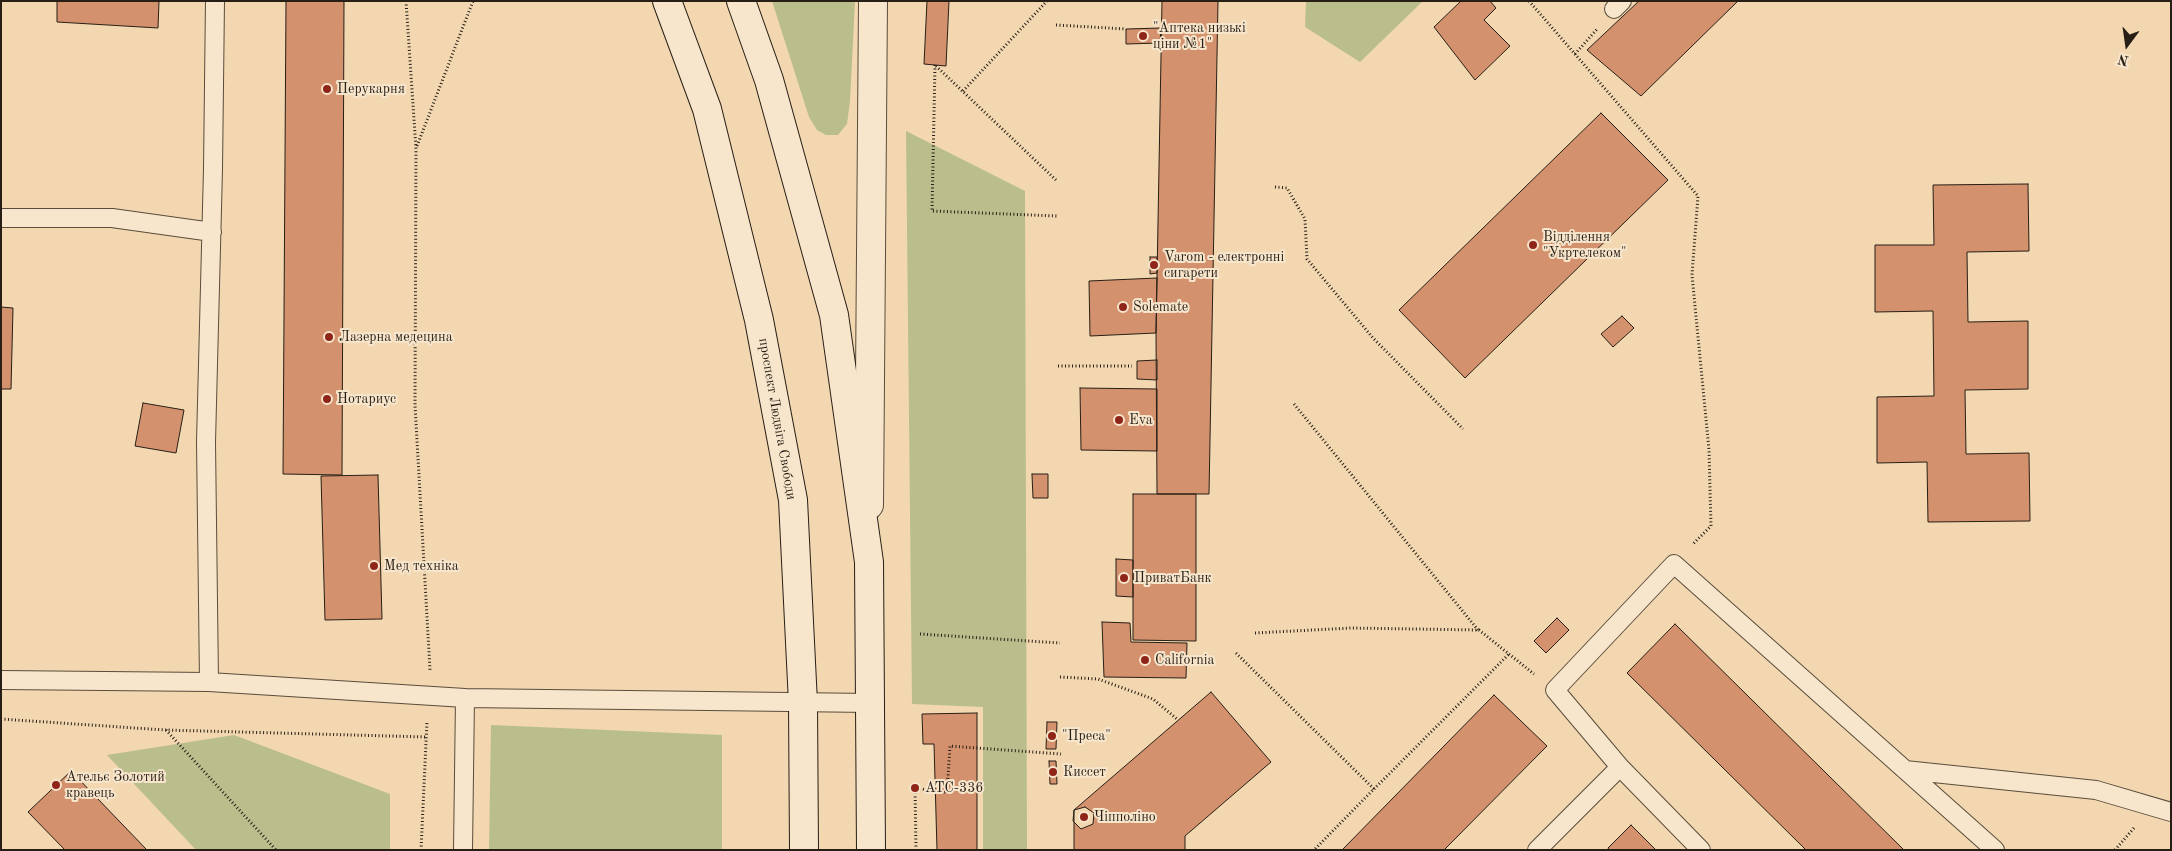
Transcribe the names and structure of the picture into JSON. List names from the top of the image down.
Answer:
{
  "streets": {
    "main road": ["проспект Людвіга Свободи"]
  },
  "places": [
    "\"Аптека низькі ціни №1\"",
    "Перукарня",
    "Відділення \"Укртелеком\"",
    "Varom - електронні сигарети",
    "Solemate",
    "Лазерна медецина",
    "Нотариус",
    "Eva",
    "Мед техніка",
    "ПриватБанк",
    "California",
    "\"Преса\"",
    "Киссет",
    "Ательє Золотий кравець",
    "АТС-336",
    "Чіпполіно"
  ],
  "north": "bottom"
}
